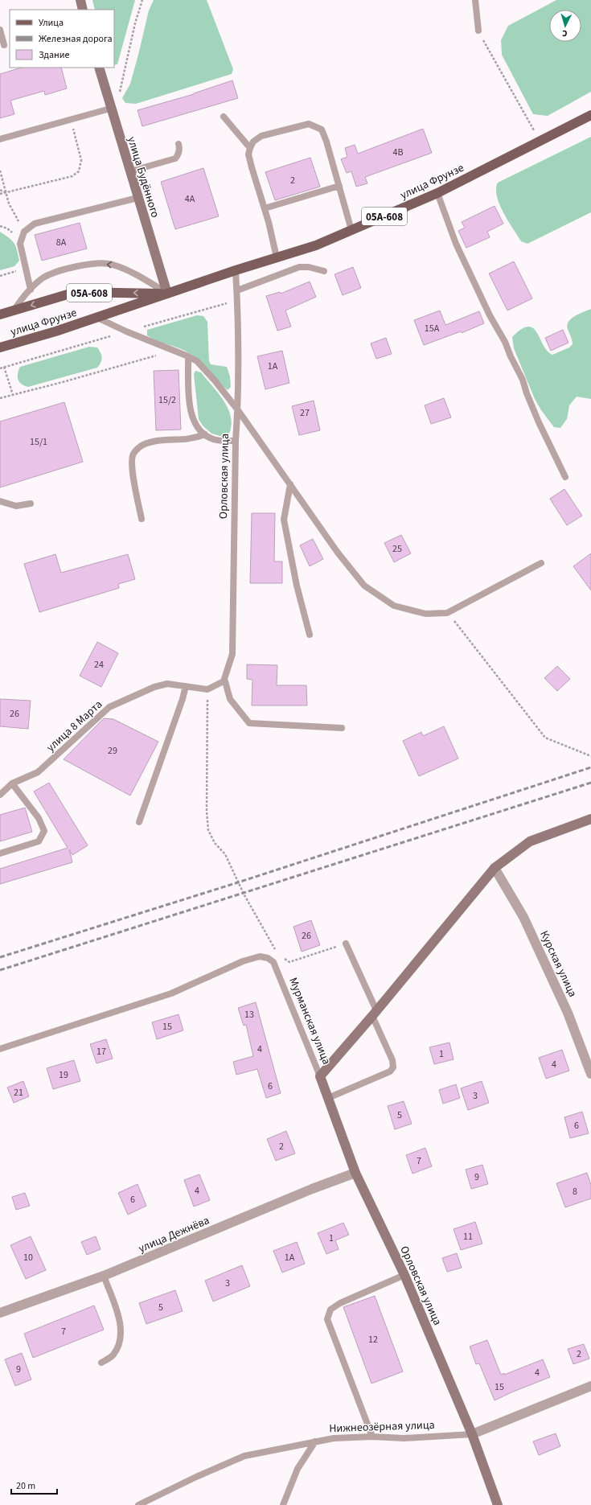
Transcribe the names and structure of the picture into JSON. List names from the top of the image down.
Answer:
{
  "streets": {
    "main road": [
      "улица Будённого",
      "улица Фрунзе",
      "05А-608",
      "Орловская улица",
      "Мурманская улица"
    ],
    "street": ["Курская улица", "улица Дежнёва", "Нижнеозёрная улица"],
    "lane": ["улица 8 Марта"]
  },
  "crossings": [
    ["улица Будённого", "улица Фрунзе"],
    ["улица Фрунзе", "Орловская улица"],
    ["Орловская улица", "Мурманская улица"],
    ["Орловская улица", "улица Дежнёва"],
    ["Орловская улица", "Нижнеозёрная улица"],
    ["Курская улица", "Мурманская улица"]
  ],
  "house_numbers": [
    "4В",
    "2",
    "4А",
    "8А",
    "15А",
    "1А",
    "15/2",
    "27",
    "15/1",
    "25",
    "24",
    "26",
    "29",
    "26",
    "13",
    "15",
    "4",
    "17",
    "1",
    "4",
    "19",
    "6",
    "21",
    "3",
    "5",
    "6",
    "2",
    "7",
    "9",
    "4",
    "8",
    "6",
    "11",
    "1",
    "10",
    "1А",
    "3",
    "5",
    "7",
    "12",
    "2",
    "9",
    "4",
    "15"
  ],
  "legend": ["Улица", "Железная дорога", "Здание"],
  "scale_bar": "20 m",
  "north": "bottom"
}
